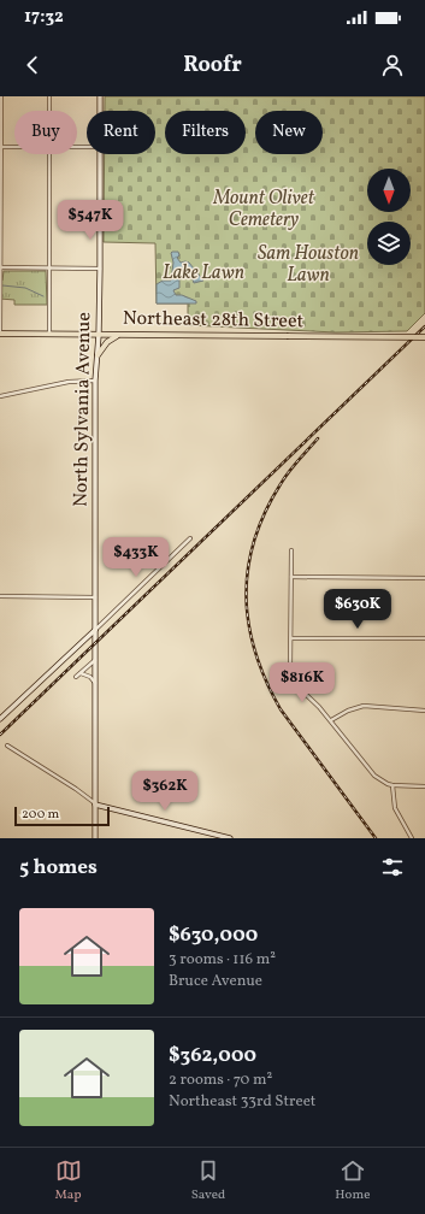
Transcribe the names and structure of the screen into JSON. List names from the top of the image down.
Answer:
{
  "streets": {
    "main road": ["Northeast 28th Street", "North Sylvania Avenue"]
  },
  "crossings": [
    ["Northeast 28th Street", "North Sylvania Avenue"]
  ],
  "parks": ["Mount Olivet Cemetery", "Sam Houston Lawn", "Lake Lawn"],
  "scale_bar": "200 m",
  "north": "bottom",
  "page": {
    "status": "17:32",
    "header": "Roofr",
    "chip": [
      "Buy",
      "Rent",
      "Filters",
      "New"
    ],
    "price": [
      "$547K",
      "$433K",
      "$630K",
      "$816K",
      "$362K"
    ],
    "scale": "200 m",
    "heading": "5 homes",
    "list": [
      {
        "name": "$630,000",
        "note": "3 rooms · 116 m² · Bruce Avenue"
      },
      {
        "name": "$362,000",
        "note": "2 rooms · 70 m² · Northeast 33rd Street"
      }
    ],
    "tabs": ["Map", "Saved", "Home"]
  }
}
